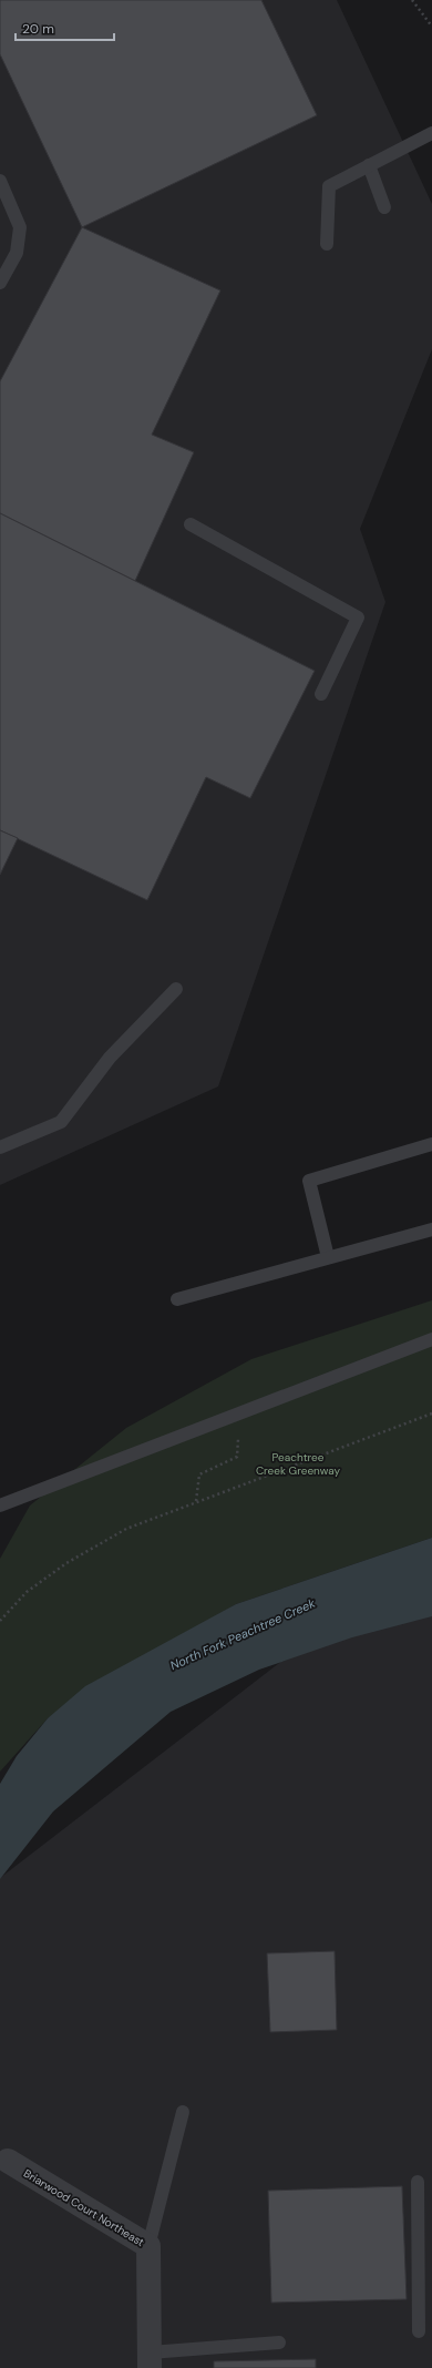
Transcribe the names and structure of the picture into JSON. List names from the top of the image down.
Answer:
{
  "streets": {
    "street": ["Briarwood Court Northeast"]
  },
  "water": ["North Fork Peachtree Creek"],
  "parks": ["Peachtree Creek Greenway"],
  "scale_bar": "20 m"
}
